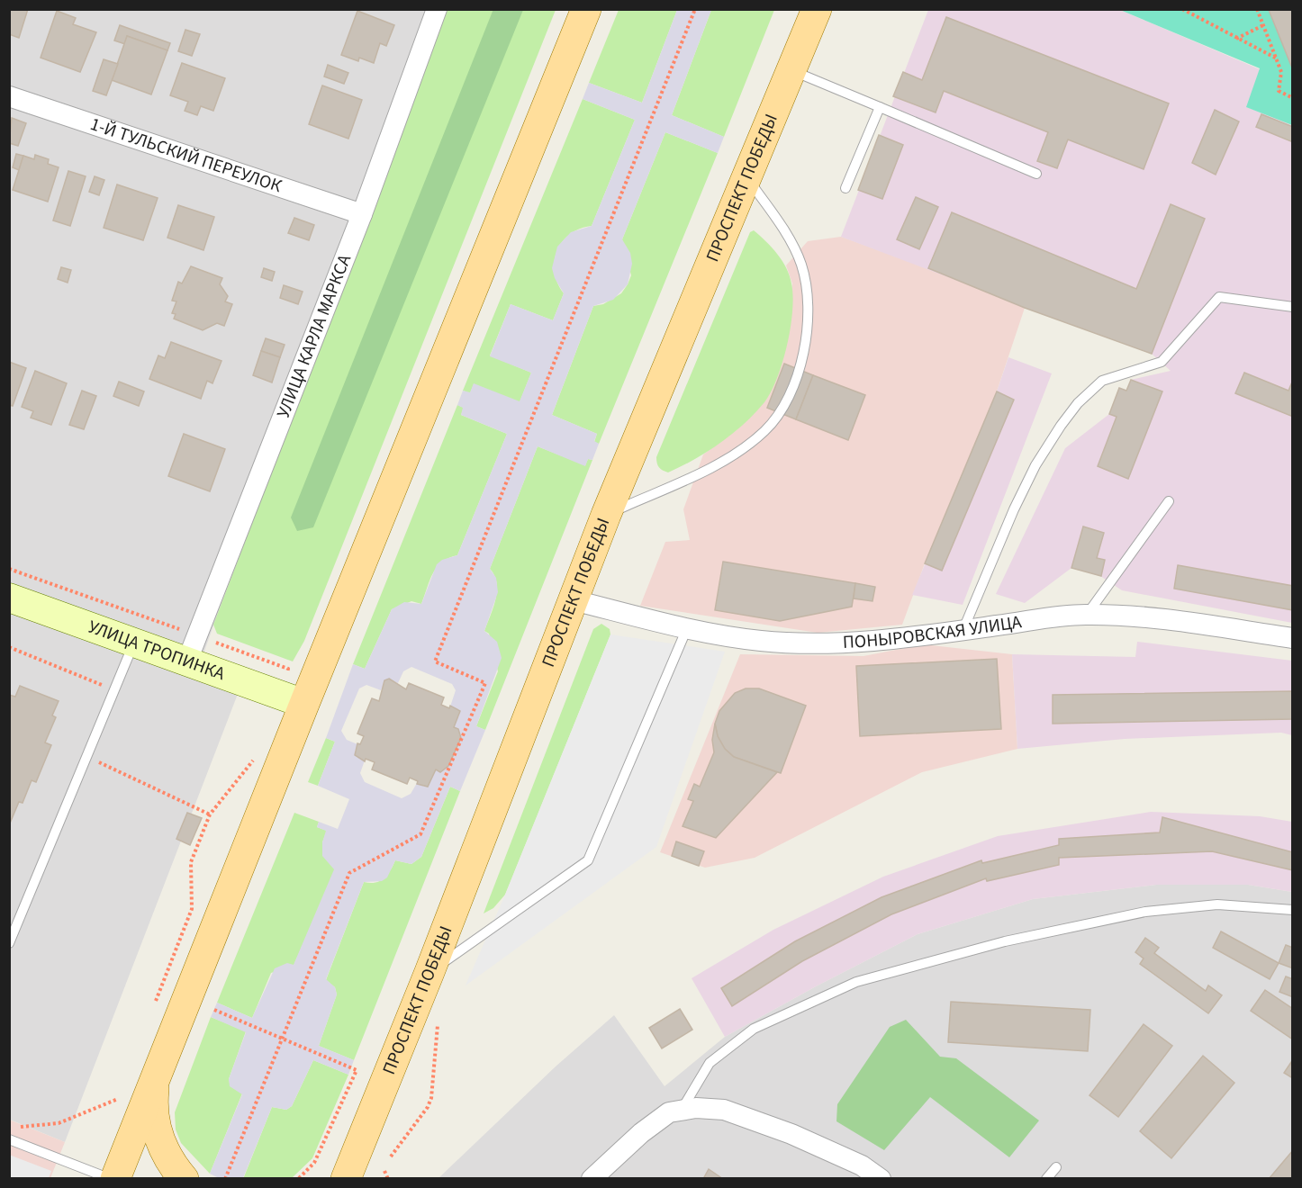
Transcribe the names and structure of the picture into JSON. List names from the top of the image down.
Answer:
{
  "streets": {
    "main road": ["ПРОСПЕКТ ПОБЕДЫ", "УЛИЦА ТРОПИНКА"],
    "street": ["1-Й ТУЛЬСКИЙ ПЕРЕУЛОК", "УЛИЦА КАРЛА МАРКСА", "ПОНЫРОВСКАЯ УЛИЦА"]
  },
  "crossings": [
    ["1-Й ТУЛЬСКИЙ ПЕРЕУЛОК", "УЛИЦА КАРЛА МАРКСА"],
    ["ПРОСПЕКТ ПОБЕДЫ", "ПОНЫРОВСКАЯ УЛИЦА"],
    ["УЛИЦА КАРЛА МАРКСА", "УЛИЦА ТРОПИНКА"]
  ]
}
